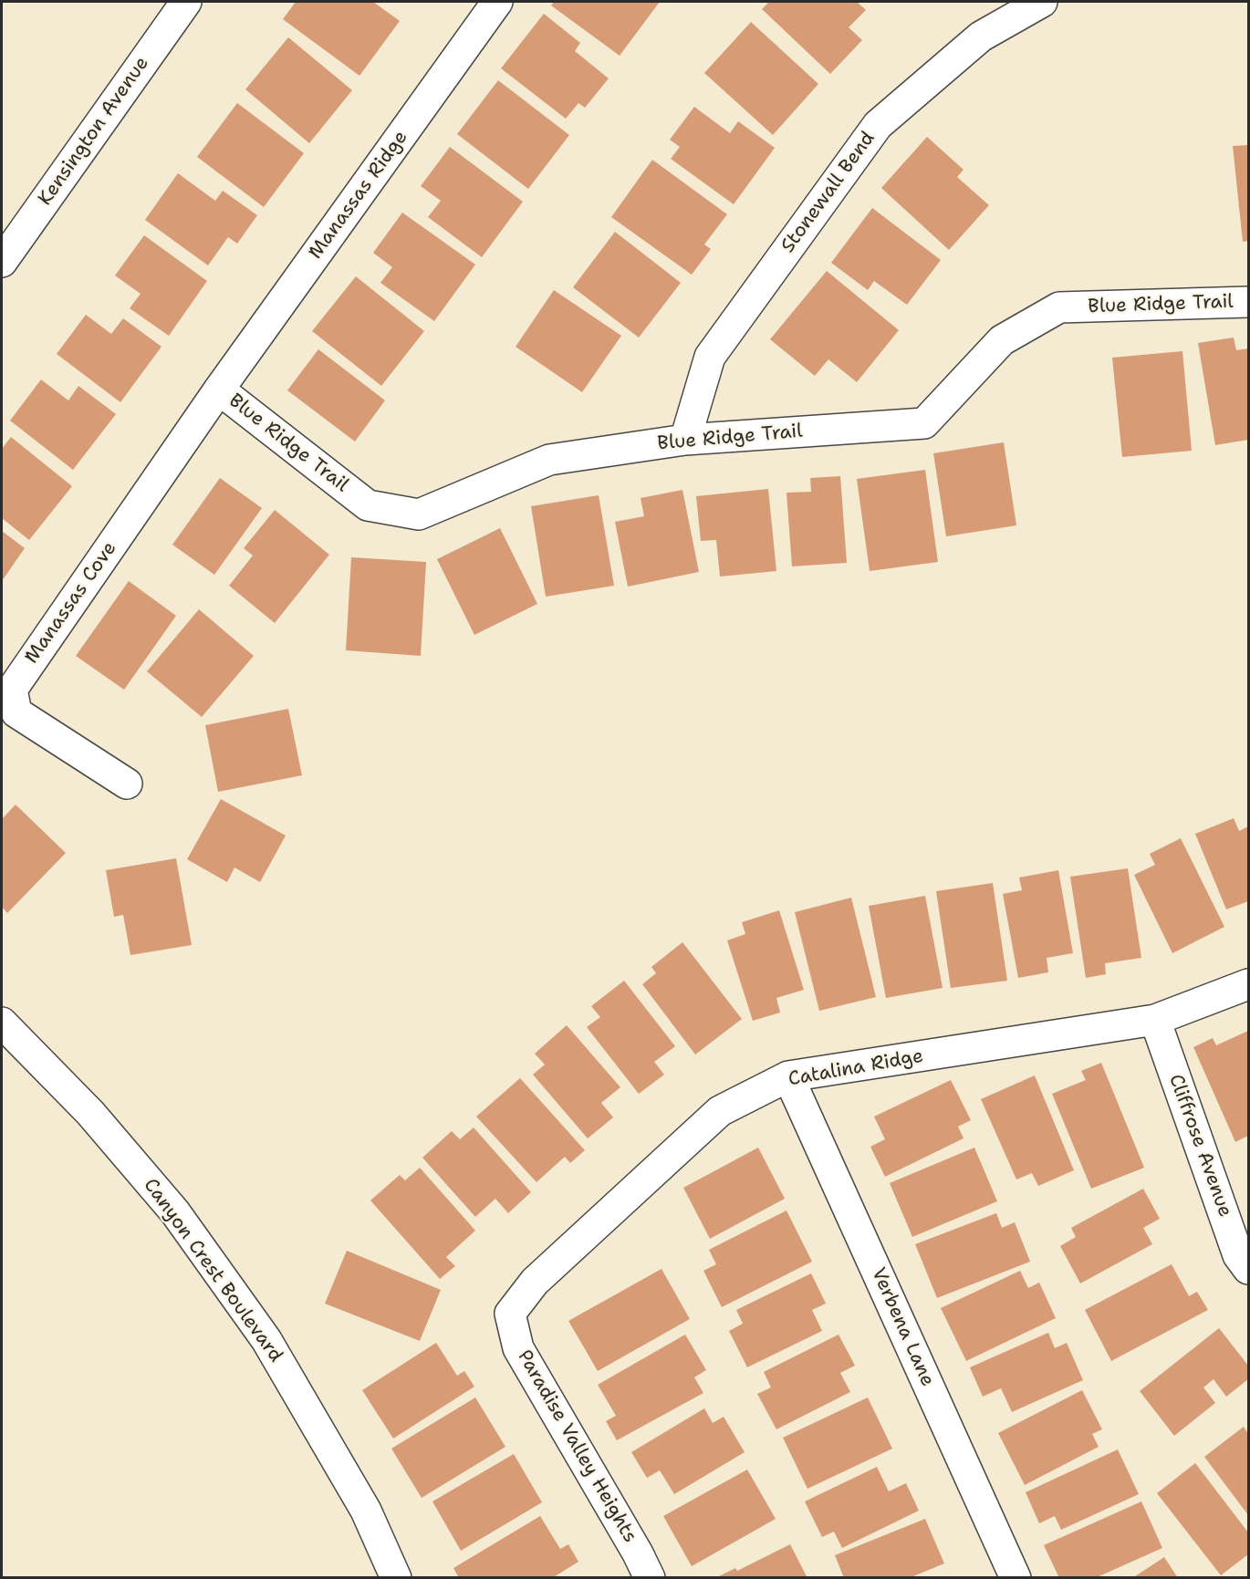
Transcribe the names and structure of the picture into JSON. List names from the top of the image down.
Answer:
{
  "streets": {
    "street": [
      "Kensington Avenue",
      "Stonewall Bend",
      "Manassas Ridge",
      "Blue Ridge Trail",
      "Manassas Cove",
      "Catalina Ridge",
      "Cliffrose Avenue",
      "Canyon Crest Boulevard",
      "Verbena Lane",
      "Paradise Valley Heights"
    ]
  },
  "crossings": [
    ["Stonewall Bend", "Blue Ridge Trail"],
    ["Manassas Ridge", "Blue Ridge Trail"],
    ["Manassas Ridge", "Manassas Cove"],
    ["Blue Ridge Trail", "Manassas Cove"],
    ["Catalina Ridge", "Cliffrose Avenue"],
    ["Catalina Ridge", "Verbena Lane"],
    ["Catalina Ridge", "Paradise Valley Heights"]
  ]
}
